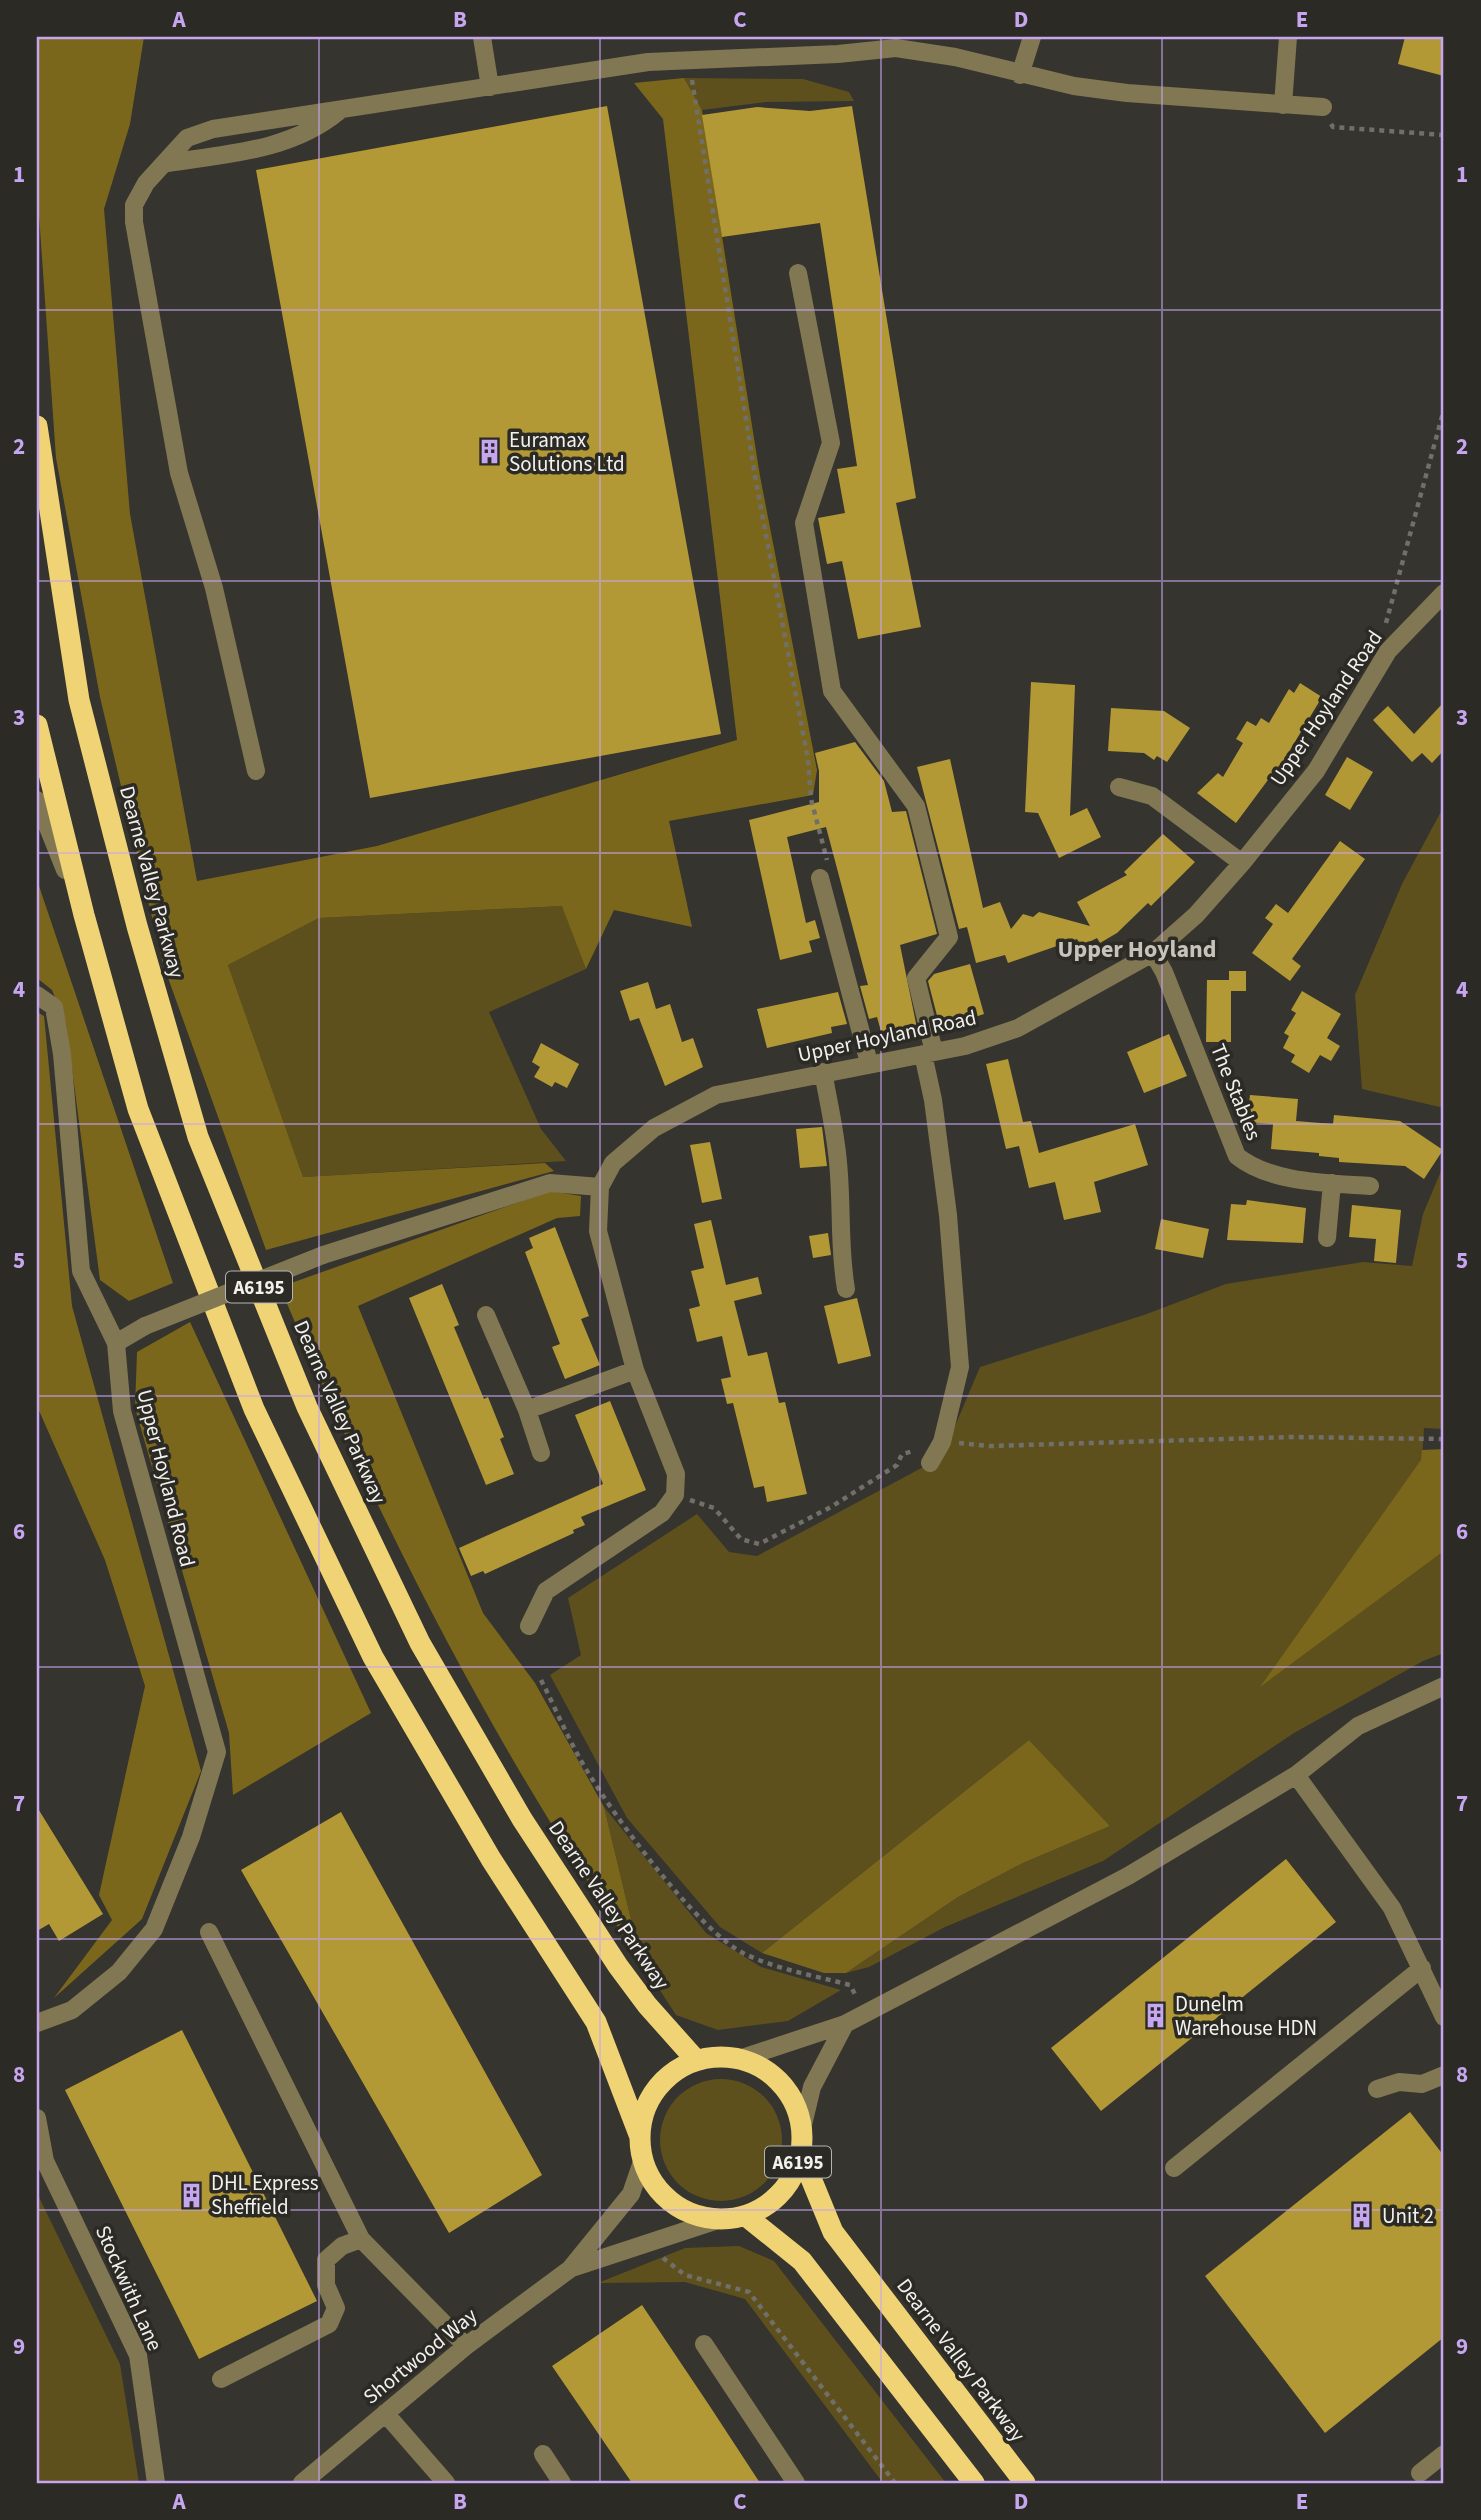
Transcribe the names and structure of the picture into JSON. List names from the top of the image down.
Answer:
{
  "streets": {
    "highway": ["Dearne Valley Parkway", "A6195"],
    "street": [
      "Upper Hoyland Road",
      "The Stables",
      "Stockwith Lane",
      "Shortwood Way"
    ]
  },
  "crossings": [
    ["Upper Hoyland Road", "The Stables"],
    ["Dearne Valley Parkway", "A6195"],
    ["Dearne Valley Parkway", "Shortwood Way"],
    ["A6195", "Shortwood Way"]
  ],
  "districts": ["Upper Hoyland"],
  "places": {
    "building": [
      "Euramax Solutions Ltd",
      "Dunelm Warehouse HDN",
      "DHL Express Sheffield",
      "Unit 2"
    ]
  },
  "grid": {
    "columns": [
      "A",
      "B",
      "C",
      "D",
      "E"
    ],
    "rows": [
      "1",
      "2",
      "3",
      "4",
      "5",
      "6",
      "7",
      "8",
      "9"
    ]
  }
}
